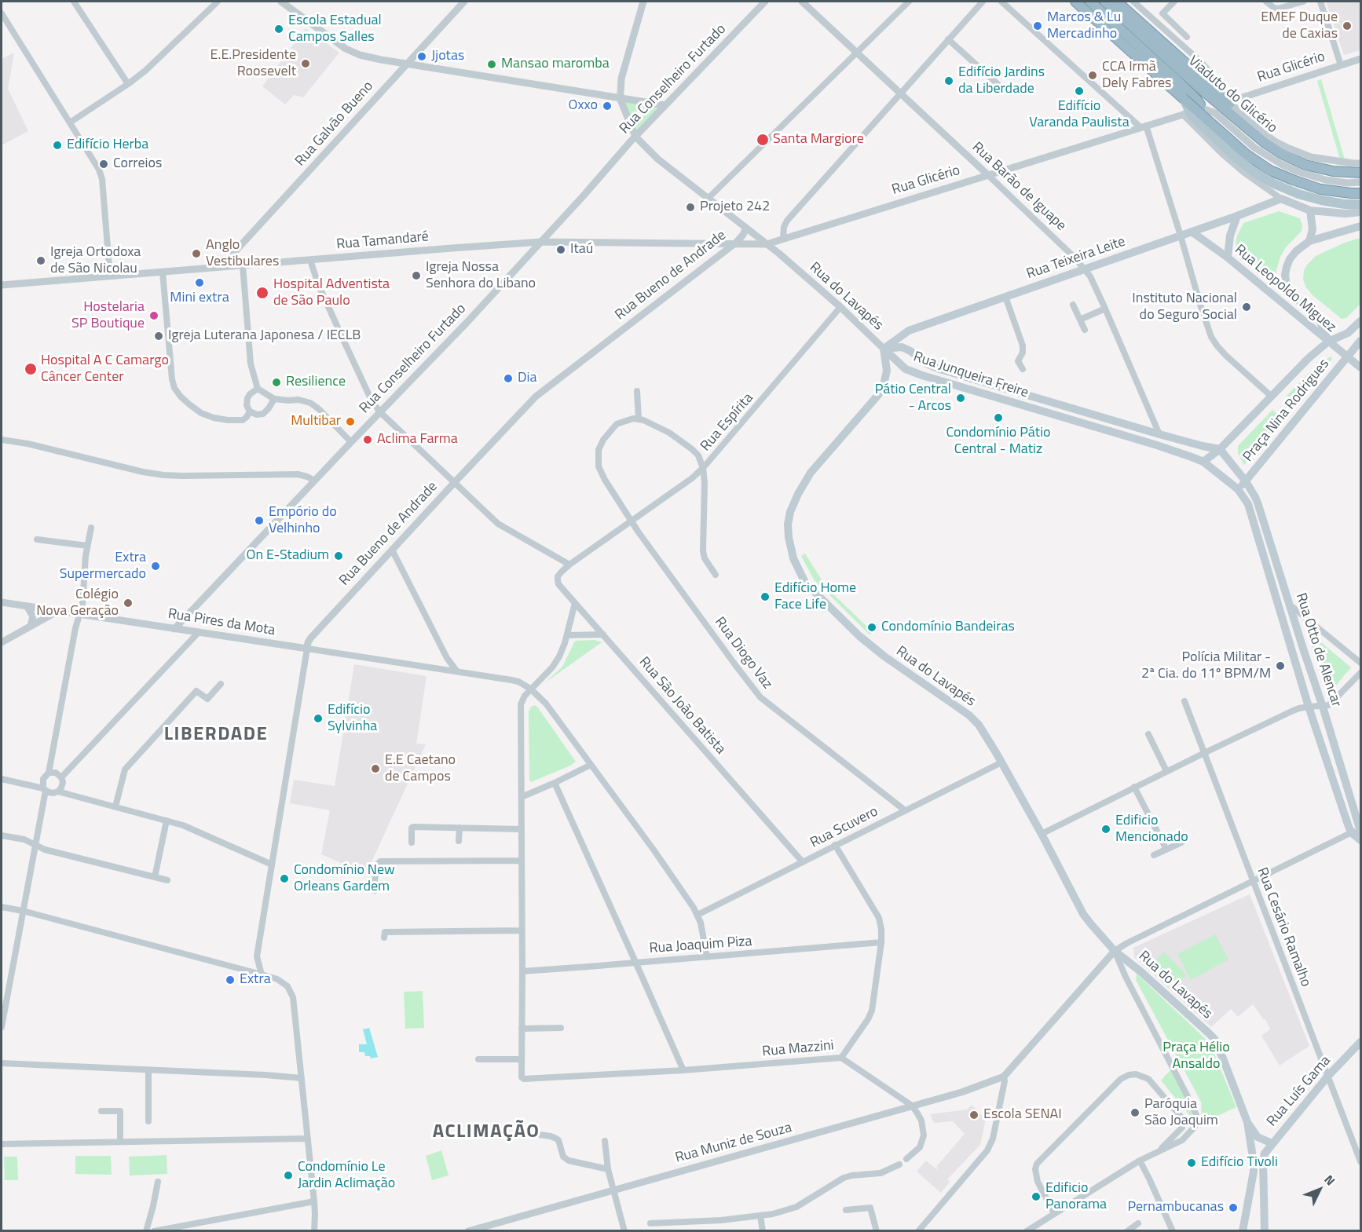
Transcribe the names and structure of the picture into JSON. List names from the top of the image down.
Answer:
{
  "streets": {
    "highway": ["Viaduto do Glicério"],
    "main road": [
      "Rua Teixeira Leite",
      "Rua Leopoldo Miguez",
      "Rua do Lavapés",
      "Rua Junqueira Freire",
      "Praça Nina Rodrigues",
      "Rua Otto de Alencar",
      "Rua Luís Gama"
    ],
    "street": [
      "Rua Glicério",
      "Rua Conselheiro Furtado",
      "Rua Galvão Bueno",
      "Rua Barão de Iguape",
      "Rua Tamandaré",
      "Rua Bueno de Andrade",
      "Rua Espírita",
      "Rua Pires da Mota",
      "Rua Diogo Vaz",
      "Rua São João Batista",
      "Rua Scuvero",
      "Rua Cesário Ramalho",
      "Rua Joaquim Piza",
      "Rua Mazzini",
      "Rua Muniz de Souza"
    ]
  },
  "crossings": [
    ["Rua Glicério", "Viaduto do Glicério"],
    ["Rua Glicério", "Rua Barão de Iguape"],
    ["Rua Glicério", "Rua Tamandaré"],
    ["Rua Glicério", "Rua do Lavapés"],
    ["Rua Conselheiro Furtado", "Rua Tamandaré"],
    ["Rua Conselheiro Furtado", "Rua do Lavapés"],
    ["Rua Conselheiro Furtado", "Rua Pires da Mota"],
    ["Rua Galvão Bueno", "Rua Tamandaré"],
    ["Rua Barão de Iguape", "Rua Teixeira Leite"],
    ["Rua Barão de Iguape", "Rua Junqueira Freire"],
    ["Rua Tamandaré", "Rua Bueno de Andrade"],
    ["Rua Tamandaré", "Rua do Lavapés"],
    ["Rua Teixeira Leite", "Rua Leopoldo Miguez"],
    ["Rua Teixeira Leite", "Rua do Lavapés"],
    ["Rua Teixeira Leite", "Rua Junqueira Freire"],
    ["Rua Bueno de Andrade", "Rua do Lavapés"],
    ["Rua Bueno de Andrade", "Rua Pires da Mota"],
    ["Rua Leopoldo Miguez", "Praça Nina Rodrigues"],
    ["Rua do Lavapés", "Rua Junqueira Freire"],
    ["Rua do Lavapés", "Rua Espírita"],
    ["Rua do Lavapés", "Rua Scuvero"],
    ["Rua Junqueira Freire", "Praça Nina Rodrigues"],
    ["Rua Junqueira Freire", "Rua Otto de Alencar"],
    ["Praça Nina Rodrigues", "Rua Otto de Alencar"],
    ["Rua Espírita", "Rua Diogo Vaz"],
    ["Rua Diogo Vaz", "Rua Scuvero"],
    ["Rua São João Batista", "Rua Scuvero"],
    ["Rua Scuvero", "Rua Mazzini"],
    ["Rua Cesário Ramalho", "Rua Luís Gama"],
    ["Rua Joaquim Piza", "Rua Mazzini"]
  ],
  "districts": ["LIBERDADE", "ACLIMAÇÃO"],
  "parks": ["Praça Hélio Ansaldo"],
  "places": [
    "Marcos & Lu Mercadinho",
    "EMEF Duque de Caxias",
    "Escola Estadual Campos Salles",
    "Jjotas",
    "E.E.Presidente Roosevelt",
    "Mansao maromba",
    "CCA Irmã Dely Fabres",
    "Edifício Jardins da Liberdade",
    "Edifício Varanda Paulista",
    "Oxxo",
    "Santa Margiore",
    "Edifício Herba",
    "Correios",
    "Projeto 242",
    "Itaú",
    "Anglo Vestibulares",
    "Igreja Ortodoxa de São Nicolau",
    "Igreja Nossa Senhora do Libano",
    "Mini extra",
    "Hospital Adventista de São Paulo",
    "Instituto Nacional do Seguro Social",
    "Hostelaria SP Boutique",
    "Igreja Luterana Japonesa / IECLB",
    "Hospital A C Camargo Câncer Center",
    "Dia",
    "Resilience",
    "Pátio Central - Arcos",
    "Condomínio Pátio Central - Matiz",
    "Multibar",
    "Aclima Farma",
    "Empório do Velhinho",
    "On E-Stadium",
    "Extra Supermercado",
    "Edifício Home Face Life",
    "Colégio Nova Geração",
    "Condomínio Bandeiras",
    "Polícia Militar - 2ª Cia. do 11º BPM/M",
    "Edifício Sylvinha",
    "E.E Caetano de Campos",
    "Edificio Mencionado",
    "Condomínio New Orleans Gardem",
    "Extra",
    "Paróquia São Joaquim",
    "Escola SENAI",
    "Edifício Tivoli",
    "Condomínio Le Jardin Aclimação",
    "Edificio Panorama",
    "Pernambucanas"
  ],
  "north": "top right"
}
